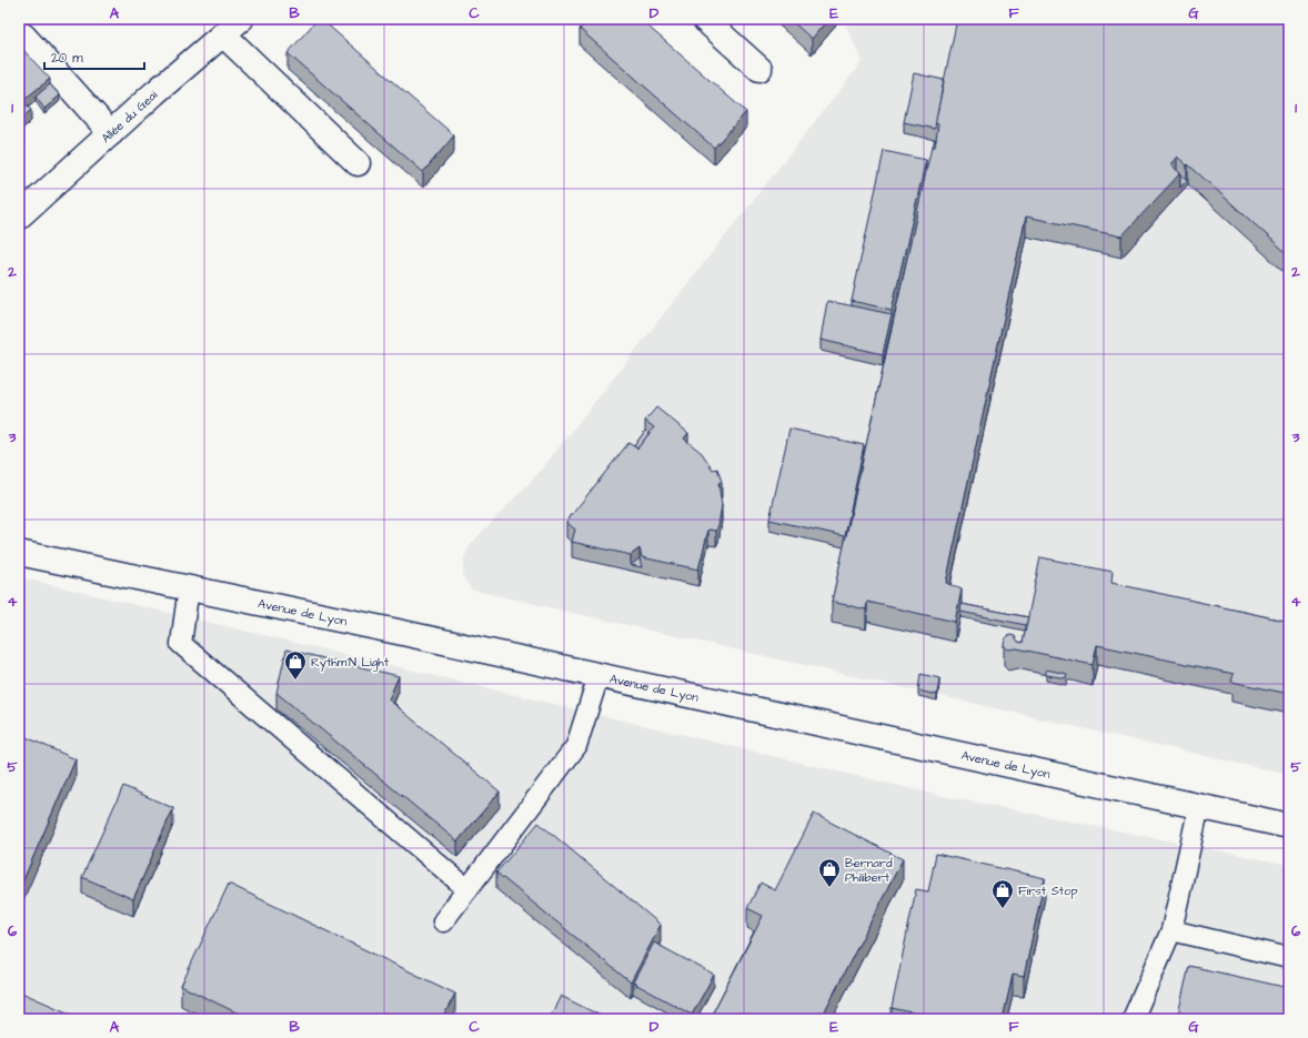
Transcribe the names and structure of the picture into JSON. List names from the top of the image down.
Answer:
{
  "streets": {
    "main road": ["Allée du Geai", "Avenue de Lyon"]
  },
  "places": {
    "shop": ["Rythm'N Light", "Bernard Philibert", "First Stop"]
  },
  "scale_bar": "20 m",
  "grid": {
    "columns": [
      "A",
      "B",
      "C",
      "D",
      "E",
      "F",
      "G"
    ],
    "rows": [
      "1",
      "2",
      "3",
      "4",
      "5",
      "6"
    ]
  }
}
